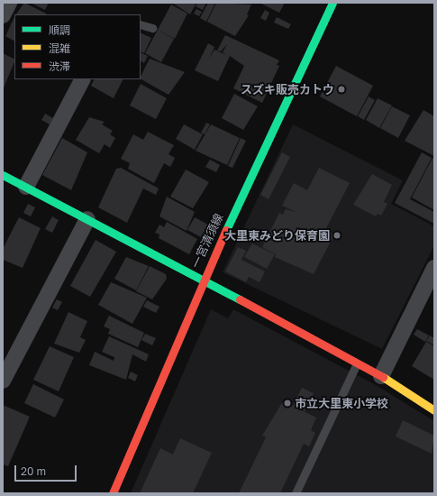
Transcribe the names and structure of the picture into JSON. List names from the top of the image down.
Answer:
{
  "streets": {
    "main road": ["一宮清須線"]
  },
  "places": ["スズキ販売カトウ", "大里東みどり保育園", "市立大里東小学校"],
  "legend": ["順調", "混雑", "渋滞"],
  "scale_bar": "20 m"
}
